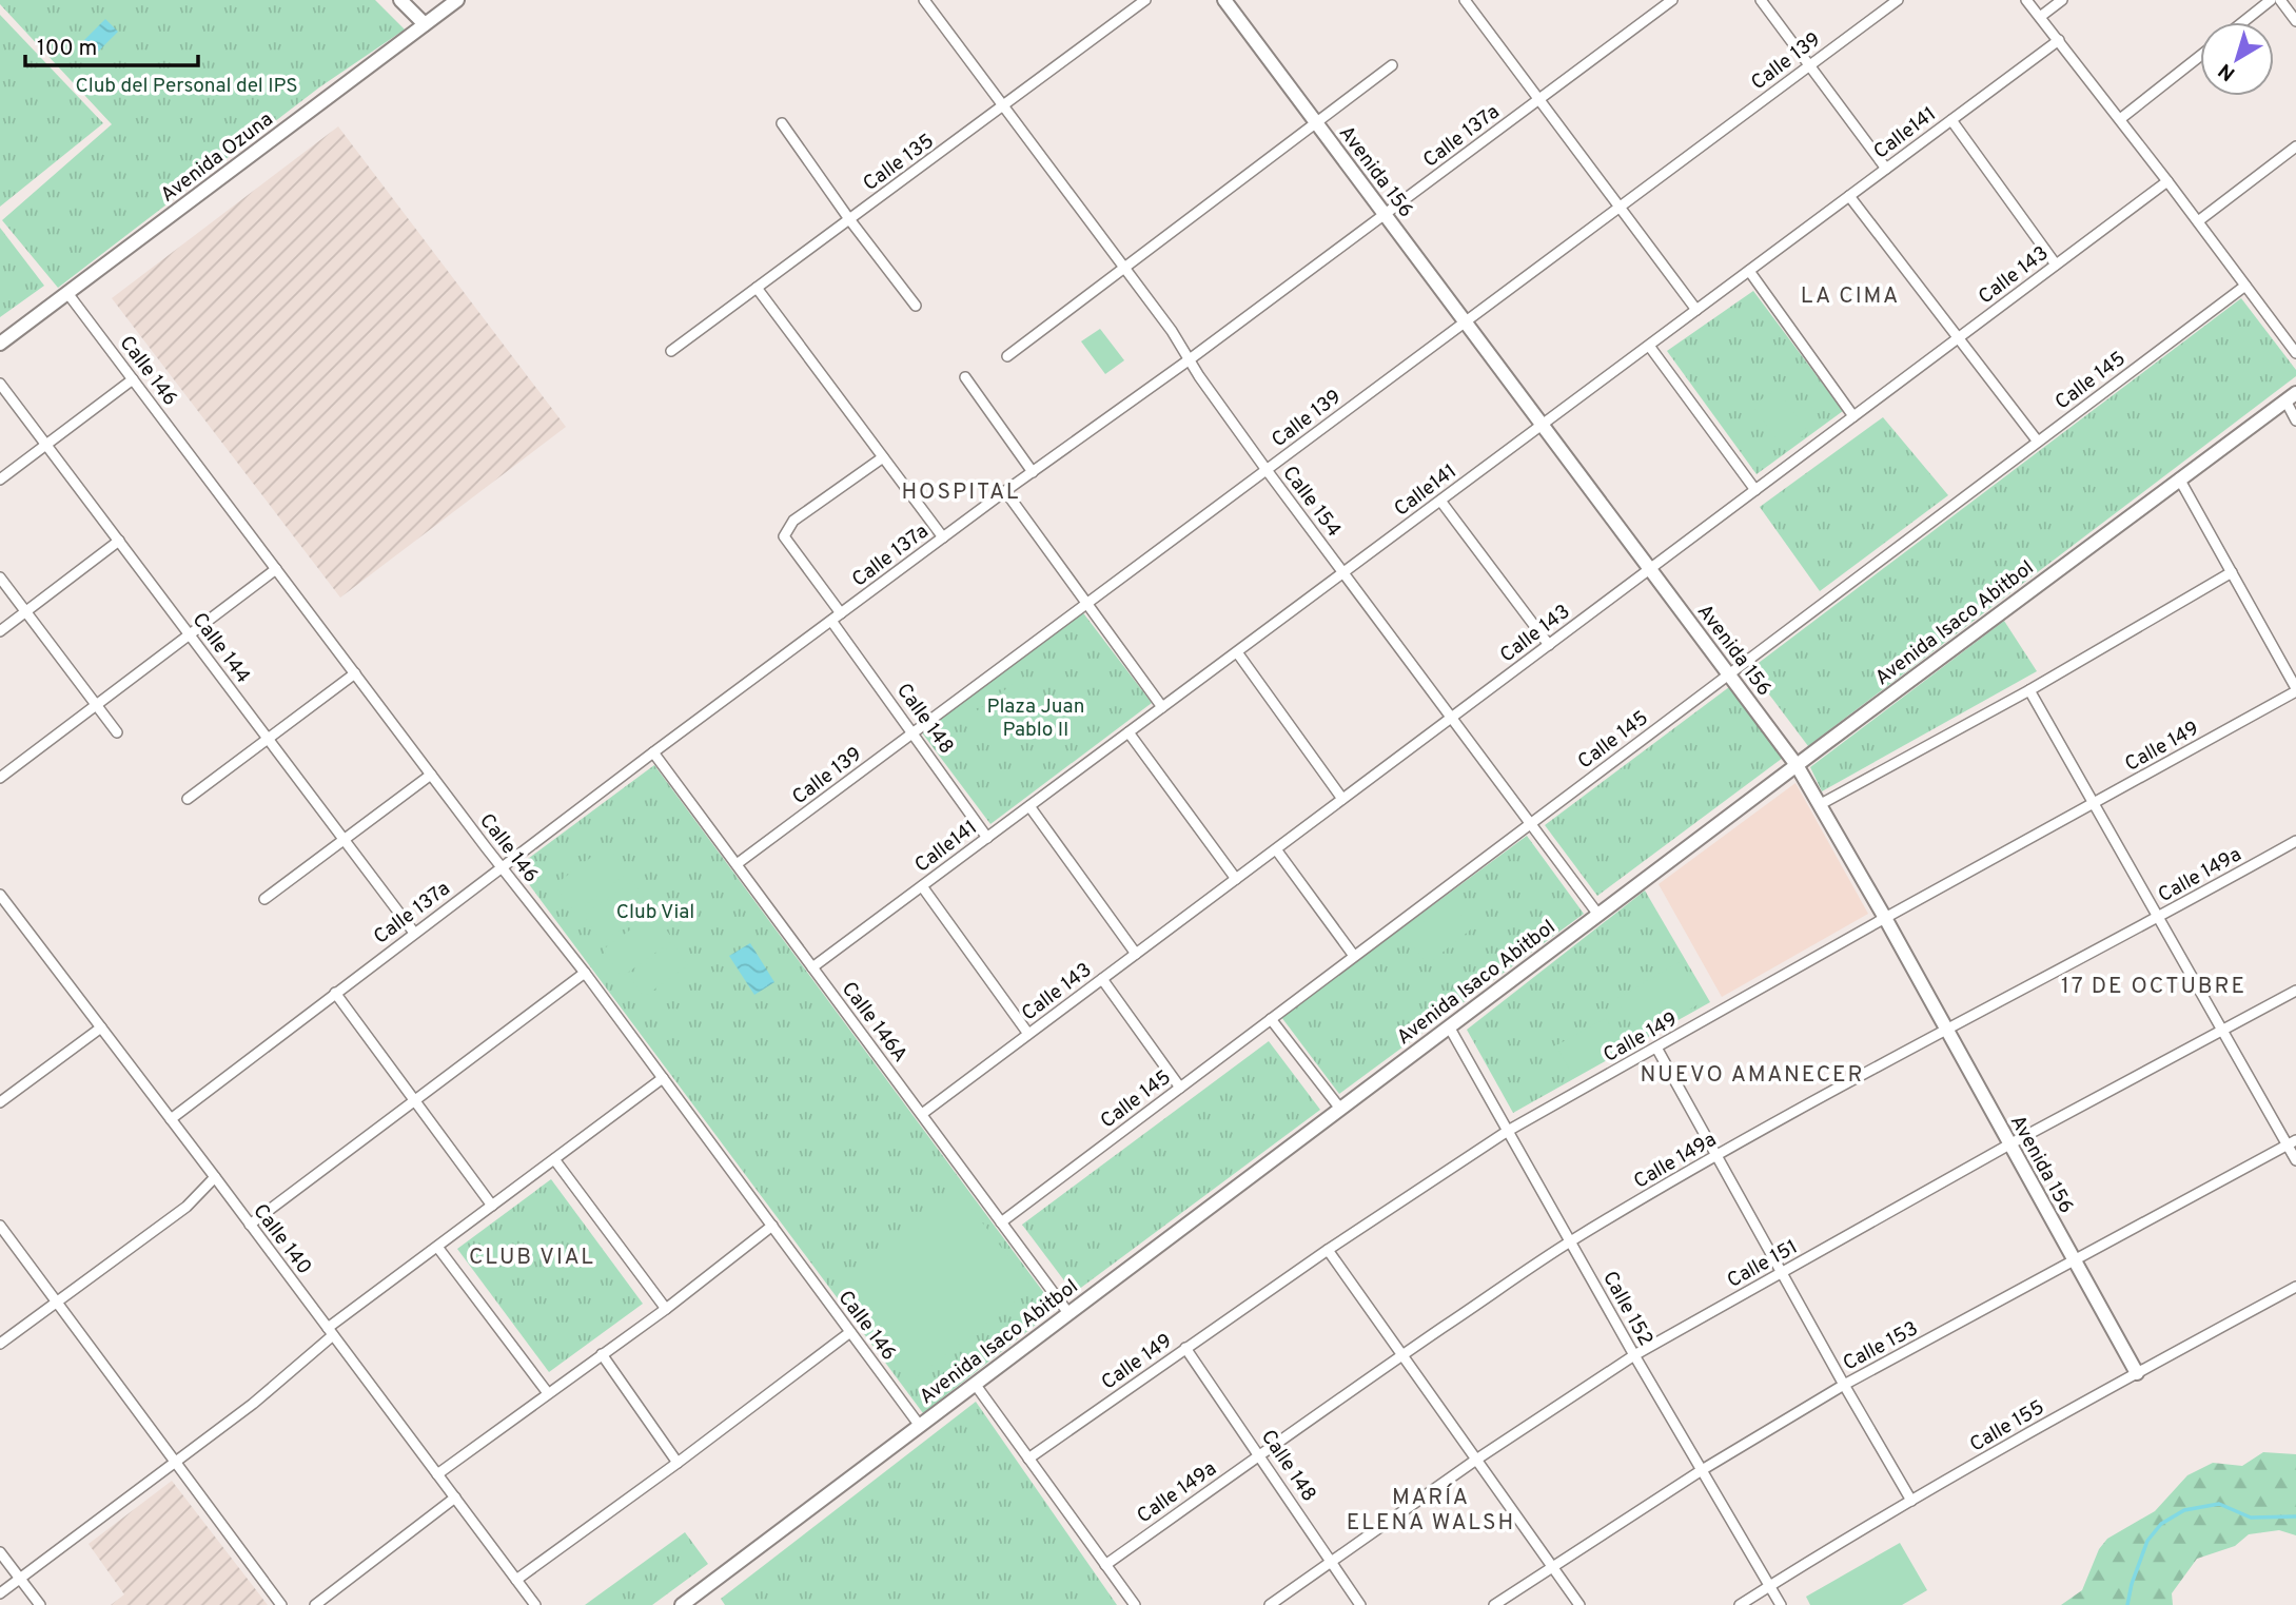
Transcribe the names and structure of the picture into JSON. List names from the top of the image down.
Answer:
{
  "streets": {
    "main road": ["Avenida Ozuna", "Avenida 156", "Avenida Isaco Abitbol"],
    "street": [
      "Calle 139",
      "Calle141",
      "Calle 137a",
      "Calle 135",
      "Calle 143",
      "Calle 146",
      "Calle 145",
      "Calle 154",
      "Calle 144",
      "Calle 148",
      "Calle 149",
      "Calle 149a",
      "Calle 146A",
      "Calle 140",
      "Calle 151",
      "Calle 152",
      "Calle 153",
      "Calle 155"
    ]
  },
  "crossings": [
    ["Calle 139", "Avenida 156"],
    ["Calle 139", "Calle 154"],
    ["Calle 139", "Calle 148"],
    ["Calle 139", "Calle 146A"],
    ["Calle141", "Avenida 156"],
    ["Calle141", "Calle 154"],
    ["Calle141", "Calle 148"],
    ["Calle141", "Calle 146A"],
    ["Calle 137a", "Avenida 156"],
    ["Calle 137a", "Calle 146"],
    ["Calle 137a", "Calle 154"],
    ["Calle 137a", "Calle 144"],
    ["Calle 137a", "Calle 148"],
    ["Calle 137a", "Calle 146A"],
    ["Calle 137a", "Calle 140"],
    ["Avenida Ozuna", "Calle 146"],
    ["Calle 135", "Calle 154"],
    ["Avenida 156", "Calle 143"],
    ["Avenida 156", "Calle 145"],
    ["Avenida 156", "Avenida Isaco Abitbol"],
    ["Avenida 156", "Calle 149"],
    ["Avenida 156", "Calle 149a"],
    ["Avenida 156", "Calle 151"],
    ["Avenida 156", "Calle 153"],
    ["Avenida 156", "Calle 155"],
    ["Calle 143", "Calle 154"],
    ["Calle 143", "Calle 146A"],
    ["Calle 146", "Avenida Isaco Abitbol"],
    ["Calle 145", "Calle 154"],
    ["Calle 145", "Calle 146A"],
    ["Calle 154", "Avenida Isaco Abitbol"],
    ["Avenida Isaco Abitbol", "Calle 146A"],
    ["Avenida Isaco Abitbol", "Calle 152"],
    ["Calle 148", "Calle 149"],
    ["Calle 148", "Calle 149a"],
    ["Calle 148", "Calle 151"],
    ["Calle 149", "Calle 152"],
    ["Calle 149a", "Calle 152"],
    ["Calle 151", "Calle 152"],
    ["Calle 152", "Calle 153"],
    ["Calle 152", "Calle 155"]
  ],
  "districts": [
    "LA CIMA",
    "HOSPITAL",
    "17 DE OCTUBRE",
    "NUEVO AMANECER",
    "CLUB VIAL",
    "MARÍA ELENA WALSH"
  ],
  "parks": ["Club del Personal del IPS", "Plaza Juan Pablo II", "Club Vial"],
  "scale_bar": "100 m",
  "north": "bottom left"
}
